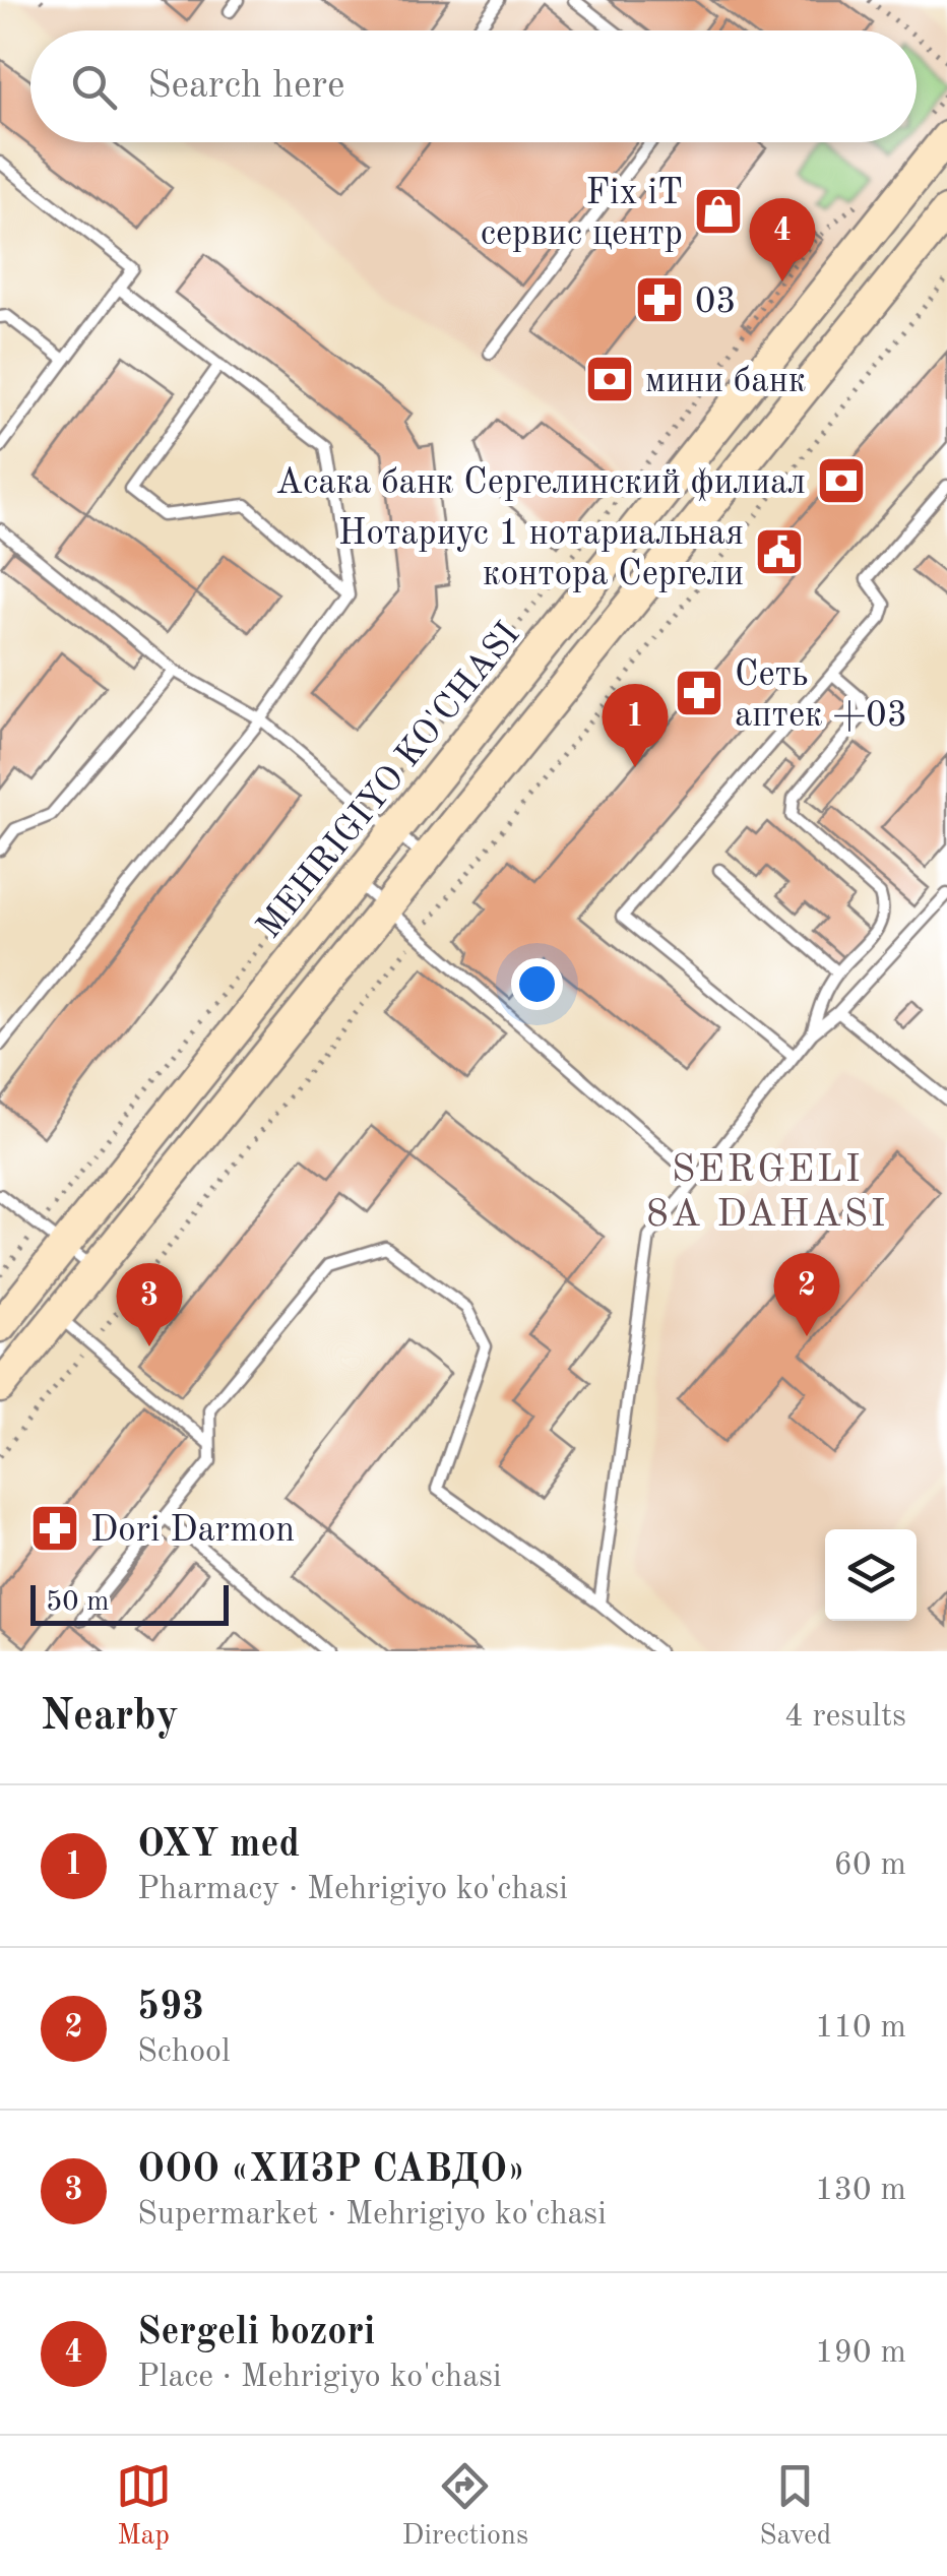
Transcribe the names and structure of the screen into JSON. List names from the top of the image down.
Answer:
{
  "streets": {
    "main road": ["MEHRIGIYO KO'CHASI"]
  },
  "districts": ["SERGELI 8A DAHASI"],
  "places": {
    "shop": ["Fix iT сервис центр"],
    "pharmacy": ["03", "Сеть аптек +03", "Dori Darmon"],
    "bank": ["мини банк", "Асака банк Сергелинский филиал"],
    "public building": ["Нотариус 1 нотариальная контора Сергели"]
  },
  "scale_bar": "50 m",
  "page": {
    "search": "Search here",
    "pins": [
      "4",
      "1",
      "2",
      "3"
    ],
    "scale": "50 m",
    "heading": ["Nearby", "4 results"],
    "list": [
      {
        "mark": "1",
        "name": "OXY med",
        "note": "Pharmacy · Mehrigiyo ko'chasi",
        "value": "60 m"
      },
      {
        "mark": "2",
        "name": "593",
        "note": "School",
        "value": "110 m"
      },
      {
        "mark": "3",
        "name": "ООО «ХИЗР САВДО»",
        "note": "Supermarket · Mehrigiyo ko'chasi",
        "value": "130 m"
      },
      {
        "mark": "4",
        "name": "Sergeli bozori",
        "note": "Place · Mehrigiyo ko'chasi",
        "value": "190 m"
      }
    ],
    "nav": ["Map", "Directions", "Saved"]
  }
}
